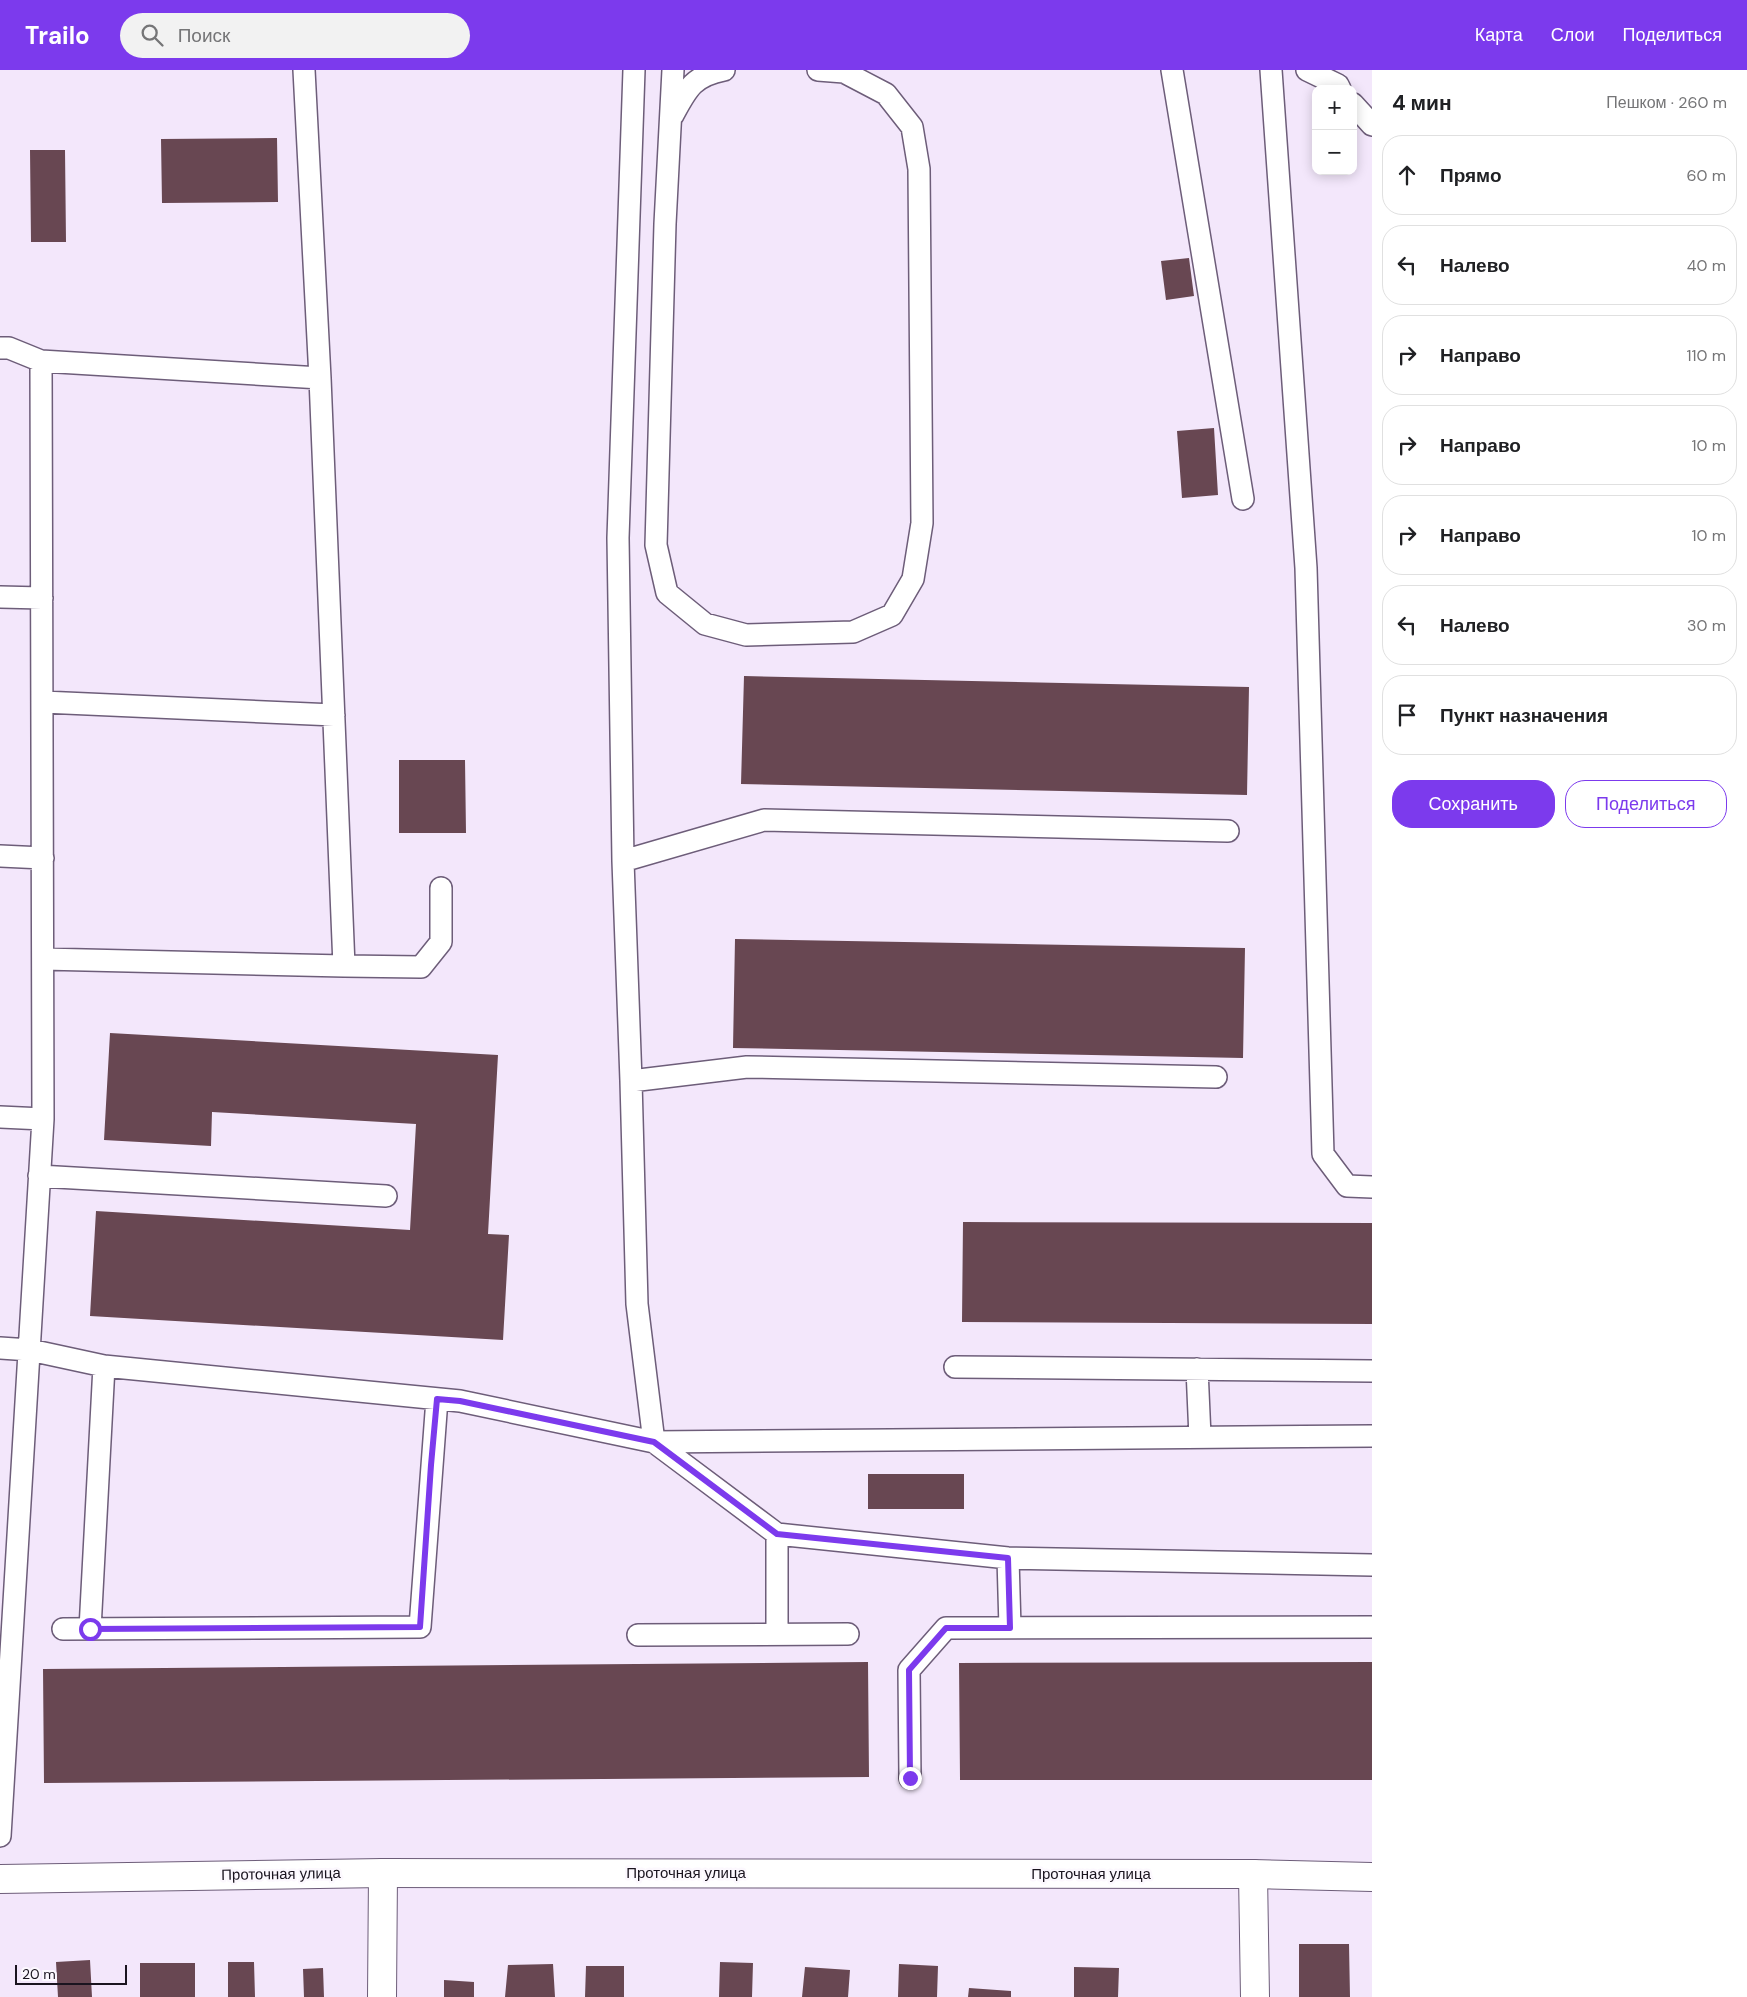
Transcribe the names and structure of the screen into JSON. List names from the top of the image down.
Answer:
{
  "streets": {
    "street": ["Проточная улица"]
  },
  "scale_bar": "20 m",
  "page": {
    "header": "Trailo",
    "search": "Поиск",
    "nav": ["Карта", "Слои", "Поделиться"],
    "heading": ["4 мин", "Пешком · 260 m"],
    "map_buttons": ["+", "−"],
    "list": [
      ["Прямо", "60 m"],
      ["Налево", "40 m"],
      ["Направо", "110 m"],
      ["Направо", "10 m"],
      ["Направо", "10 m"],
      ["Налево", "30 m"],
      "Пункт назначения"
    ],
    "buttons": ["Сохранить", "Поделиться"],
    "scale": "20 m"
  }
}
